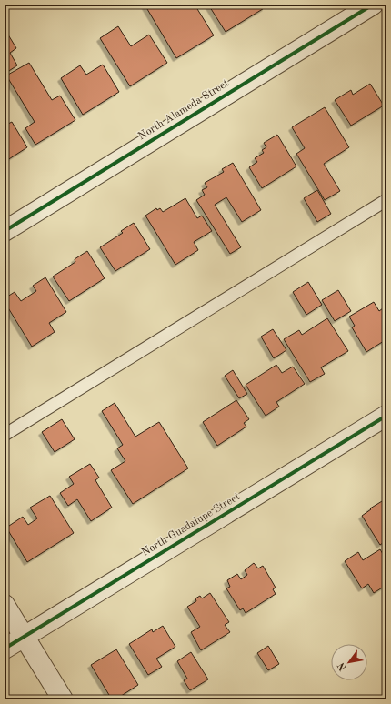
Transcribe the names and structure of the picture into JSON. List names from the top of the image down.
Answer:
{
  "streets": {
    "street": ["North Alameda Street", "North Guadalupe Street"]
  },
  "north": "bottom left"
}
